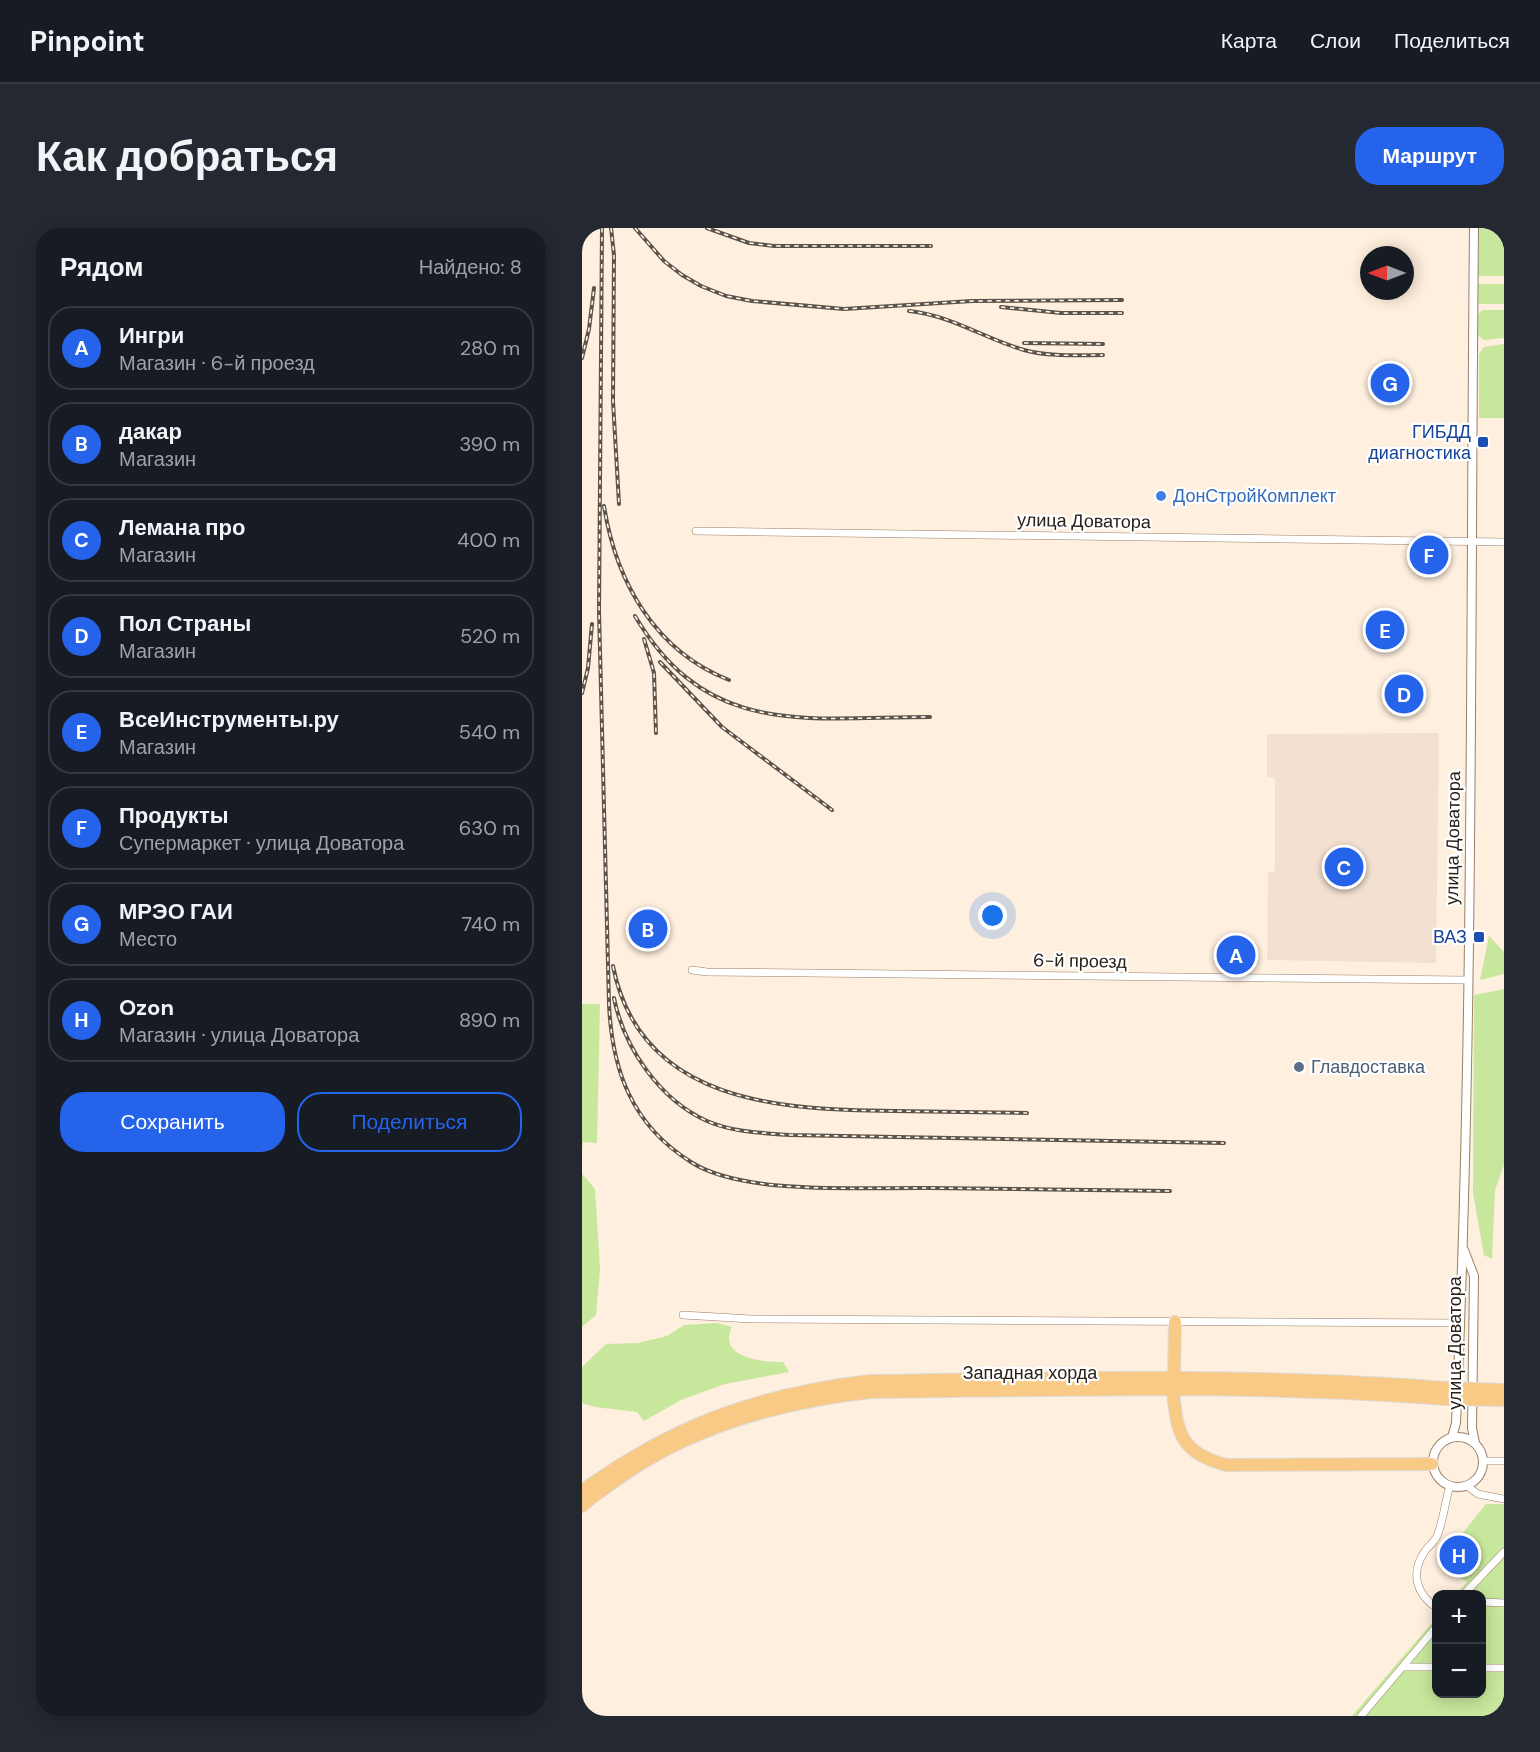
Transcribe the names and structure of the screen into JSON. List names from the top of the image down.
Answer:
{
  "streets": {
    "highway": ["Западная хорда"],
    "street": ["улица Доватора", "6-й проезд"]
  },
  "crossings": [
    ["улица Доватора", "6-й проезд"]
  ],
  "places": {
    "transit": ["ГИБДД диагностика", "ВАЗ"],
    "other": ["ДонСтройКомплект", "Главдоставка"]
  },
  "north": "left",
  "page": {
    "header": "Pinpoint",
    "nav": ["Карта", "Слои", "Поделиться"],
    "buttons": [
      "Маршрут",
      ["Сохранить", "Поделиться"]
    ],
    "title": "Как добраться",
    "heading": ["Рядом", "Найдено: 8"],
    "list": [
      {
        "mark": "A",
        "name": "Ингри",
        "note": "Магазин · 6-й проезд",
        "value": "280 m"
      },
      {
        "mark": "B",
        "name": "дакар",
        "note": "Магазин",
        "value": "390 m"
      },
      {
        "mark": "C",
        "name": "Лемана про",
        "note": "Магазин",
        "value": "400 m"
      },
      {
        "mark": "D",
        "name": "Пол Страны",
        "note": "Магазин",
        "value": "520 m"
      },
      {
        "mark": "E",
        "name": "ВсеИнструменты.ру",
        "note": "Магазин",
        "value": "540 m"
      },
      {
        "mark": "F",
        "name": "Продукты",
        "note": "Супермаркет · улица Доватора",
        "value": "630 m"
      },
      {
        "mark": "G",
        "name": "МРЭО ГАИ",
        "note": "Место",
        "value": "740 m"
      },
      {
        "mark": "H",
        "name": "Ozon",
        "note": "Магазин · улица Доватора",
        "value": "890 m"
      }
    ],
    "pins": [
      "G",
      "F",
      "E",
      "D",
      "C",
      "B",
      "A",
      "H"
    ],
    "map_buttons": ["+", "−"]
  }
}
